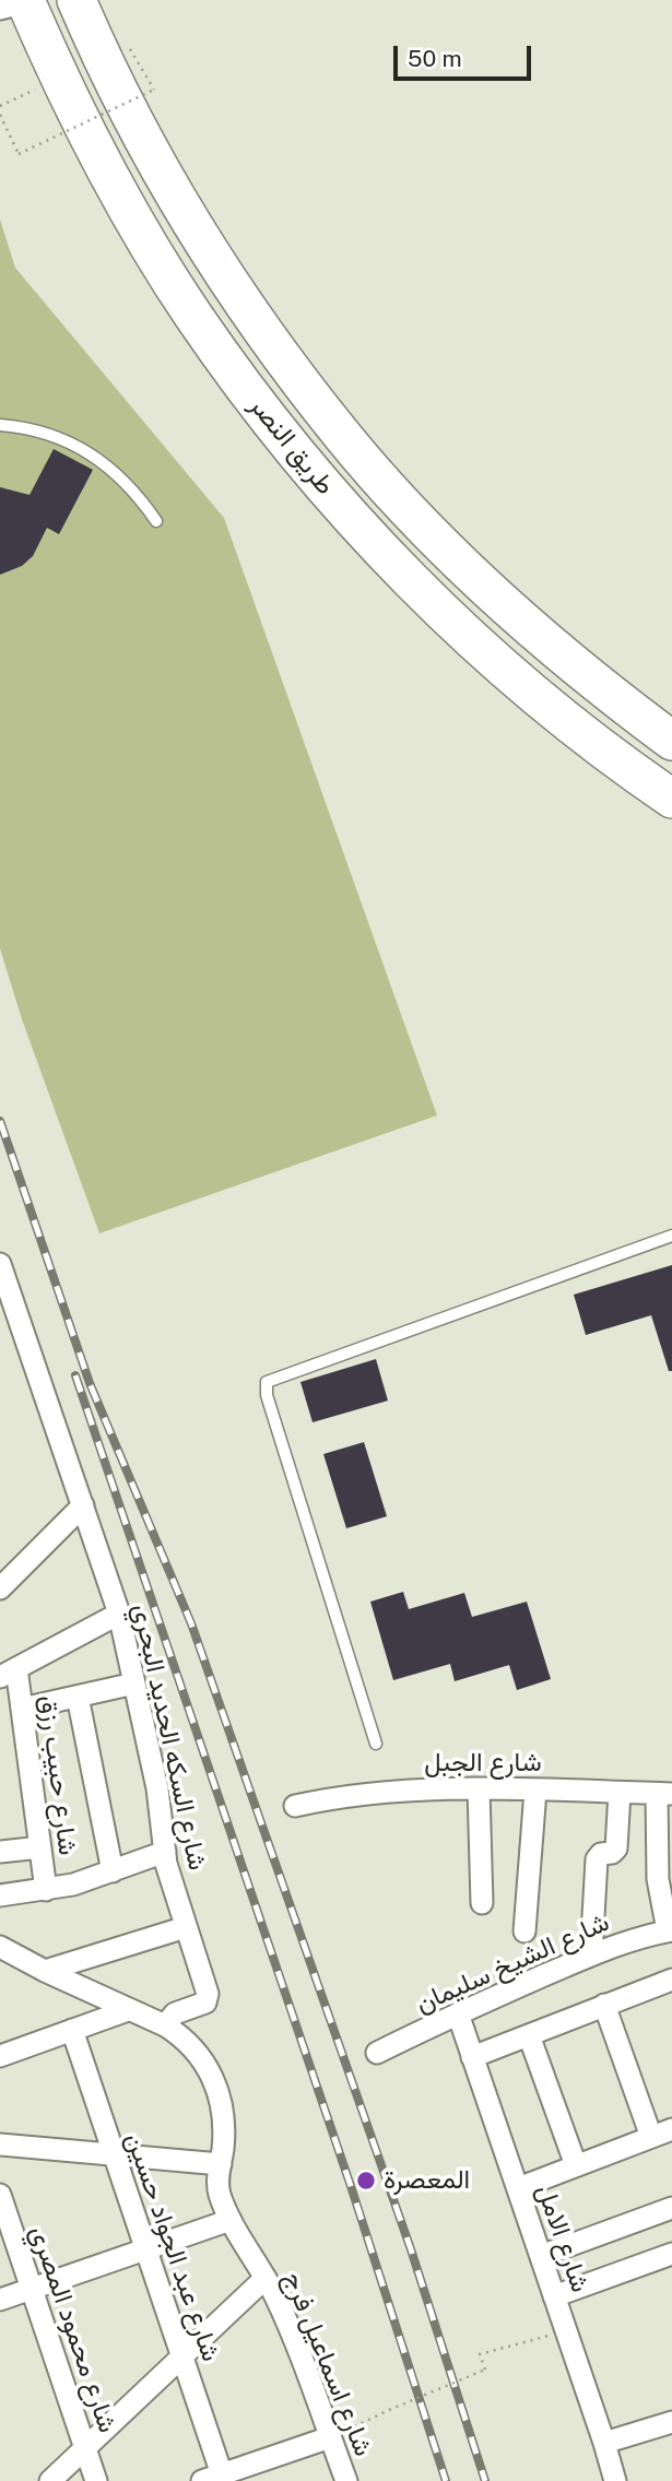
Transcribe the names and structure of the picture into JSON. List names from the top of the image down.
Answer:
{
  "streets": {
    "highway": ["طريق النصر"],
    "street": [
      "شارع السكه الحديد البحري",
      "شارع الجبل",
      "شارع حبيب رزق",
      "شارع الشيخ سليمان",
      "شارع الامل",
      "شارع عبد الجواد حسين",
      "شارع محمود المصري",
      "شارع اسماعيل فرج"
    ]
  },
  "crossings": [
    ["شارع السكه الحديد البحري", "شارع اسماعيل فرج"],
    ["شارع الشيخ سليمان", "شارع الامل"]
  ],
  "places": ["المعصرة"],
  "scale_bar": "50 m"
}
